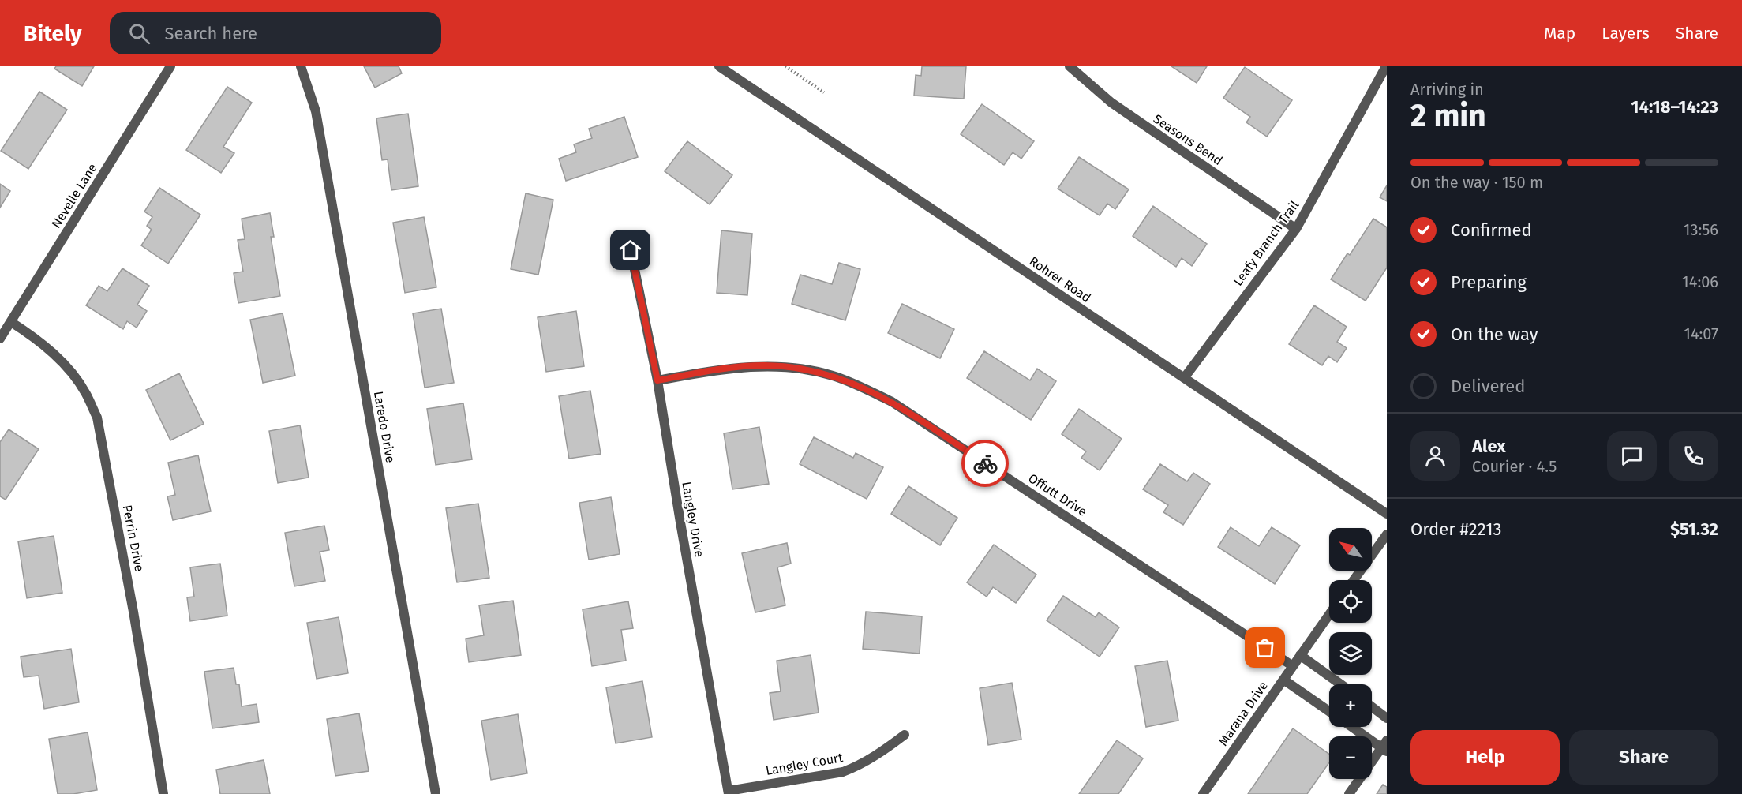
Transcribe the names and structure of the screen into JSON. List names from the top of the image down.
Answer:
{
  "streets": {
    "street": [
      "Seasons Bend",
      "Nevelle Lane",
      "Leafy Branch Trail",
      "Rohrer Road",
      "Laredo Drive",
      "Offutt Drive",
      "Langley Drive",
      "Perrin Drive",
      "Marana Drive",
      "Langley Court"
    ]
  },
  "crossings": [
    ["Seasons Bend", "Leafy Branch Trail"],
    ["Nevelle Lane", "Perrin Drive"],
    ["Leafy Branch Trail", "Rohrer Road"],
    ["Offutt Drive", "Langley Drive"],
    ["Offutt Drive", "Marana Drive"],
    ["Langley Drive", "Langley Court"]
  ],
  "north": "top left",
  "page": {
    "header": "Bitely",
    "search": "Search here",
    "nav": ["Map", "Layers", "Share"],
    "heading": ["2 min", "Arriving in", "14:18–14:23"],
    "panel": [
      "Alex",
      "Courier · 4.5",
      "Order #2213",
      "$51.32"
    ],
    "bar": "On the way · 150 m",
    "list": [
      ["Confirmed", "13:56"],
      ["Preparing", "14:06"],
      ["On the way", "14:07"],
      "Delivered"
    ],
    "map_buttons": ["+", "−"],
    "buttons": ["Help", "Share"]
  }
}
